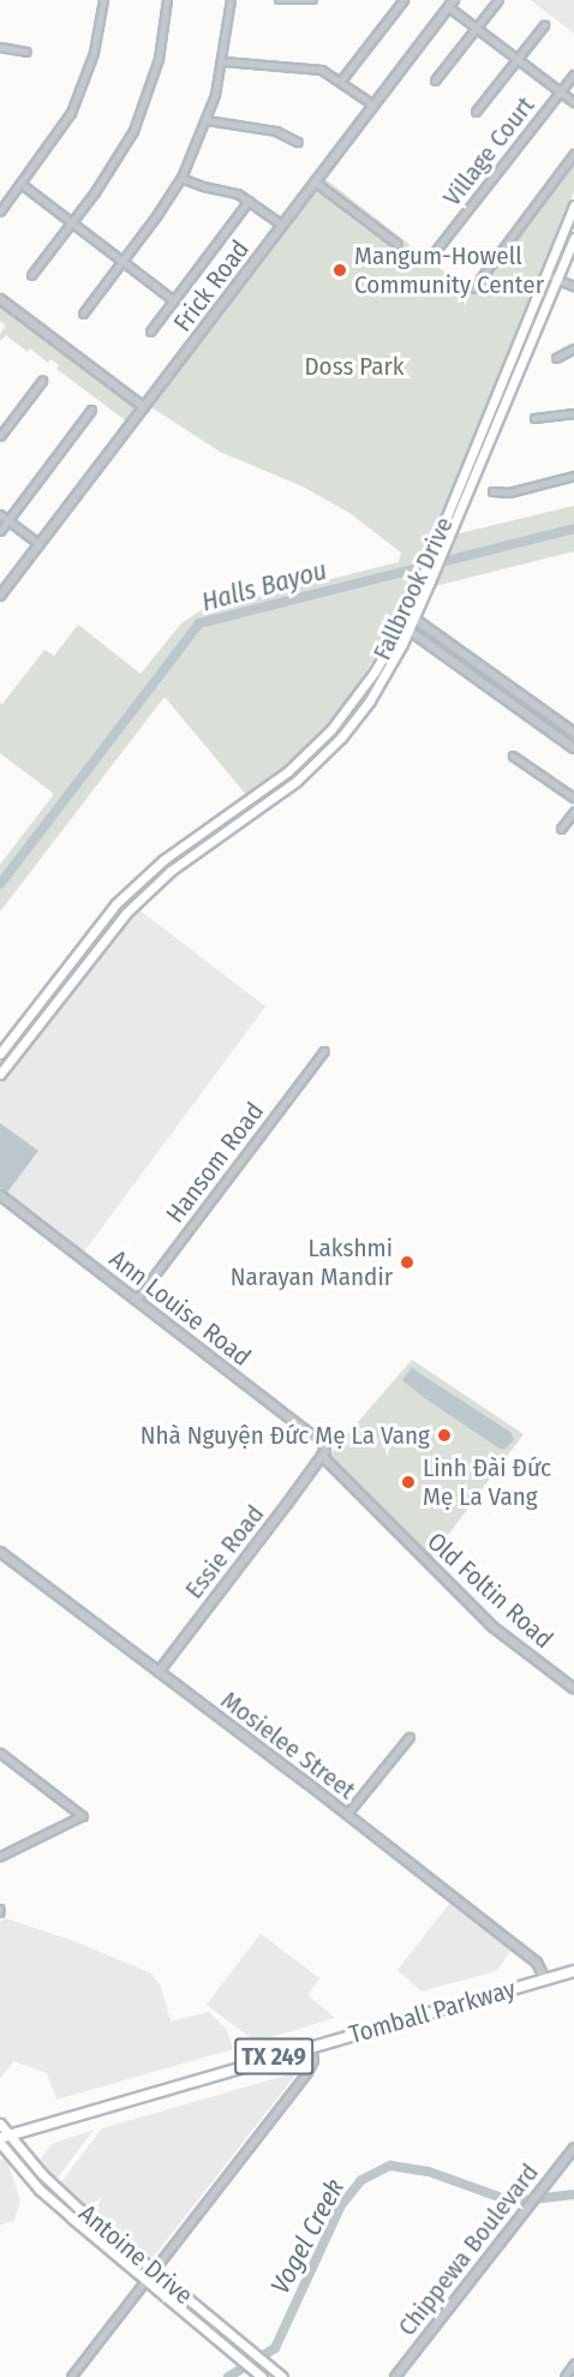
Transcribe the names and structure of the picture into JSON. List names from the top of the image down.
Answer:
{
  "streets": {
    "main road": [
      "Fallbrook Drive",
      "Tomball Parkway",
      "TX 249",
      "Antoine Drive"
    ],
    "street": [
      "Village Court",
      "Frick Road",
      "Hansom Road",
      "Ann Louise Road",
      "Essie Road",
      "Old Foltin Road",
      "Mosielee Street",
      "Chippewa Boulevard"
    ]
  },
  "crossings": [
    ["Hansom Road", "Ann Louise Road"],
    ["Ann Louise Road", "Essie Road"],
    ["Ann Louise Road", "Old Foltin Road"],
    ["Essie Road", "Old Foltin Road"],
    ["Essie Road", "Mosielee Street"],
    ["Mosielee Street", "Tomball Parkway"],
    ["Tomball Parkway", "Antoine Drive"]
  ],
  "water": ["Halls Bayou", "Vogel Creek"],
  "parks": ["Doss Park"],
  "places": [
    "Mangum-Howell Community Center",
    "Lakshmi Narayan Mandir",
    "Nhà Nguyện Đức Mẹ La Vang",
    "Linh Đài Đức Mẹ La Vang"
  ]
}
